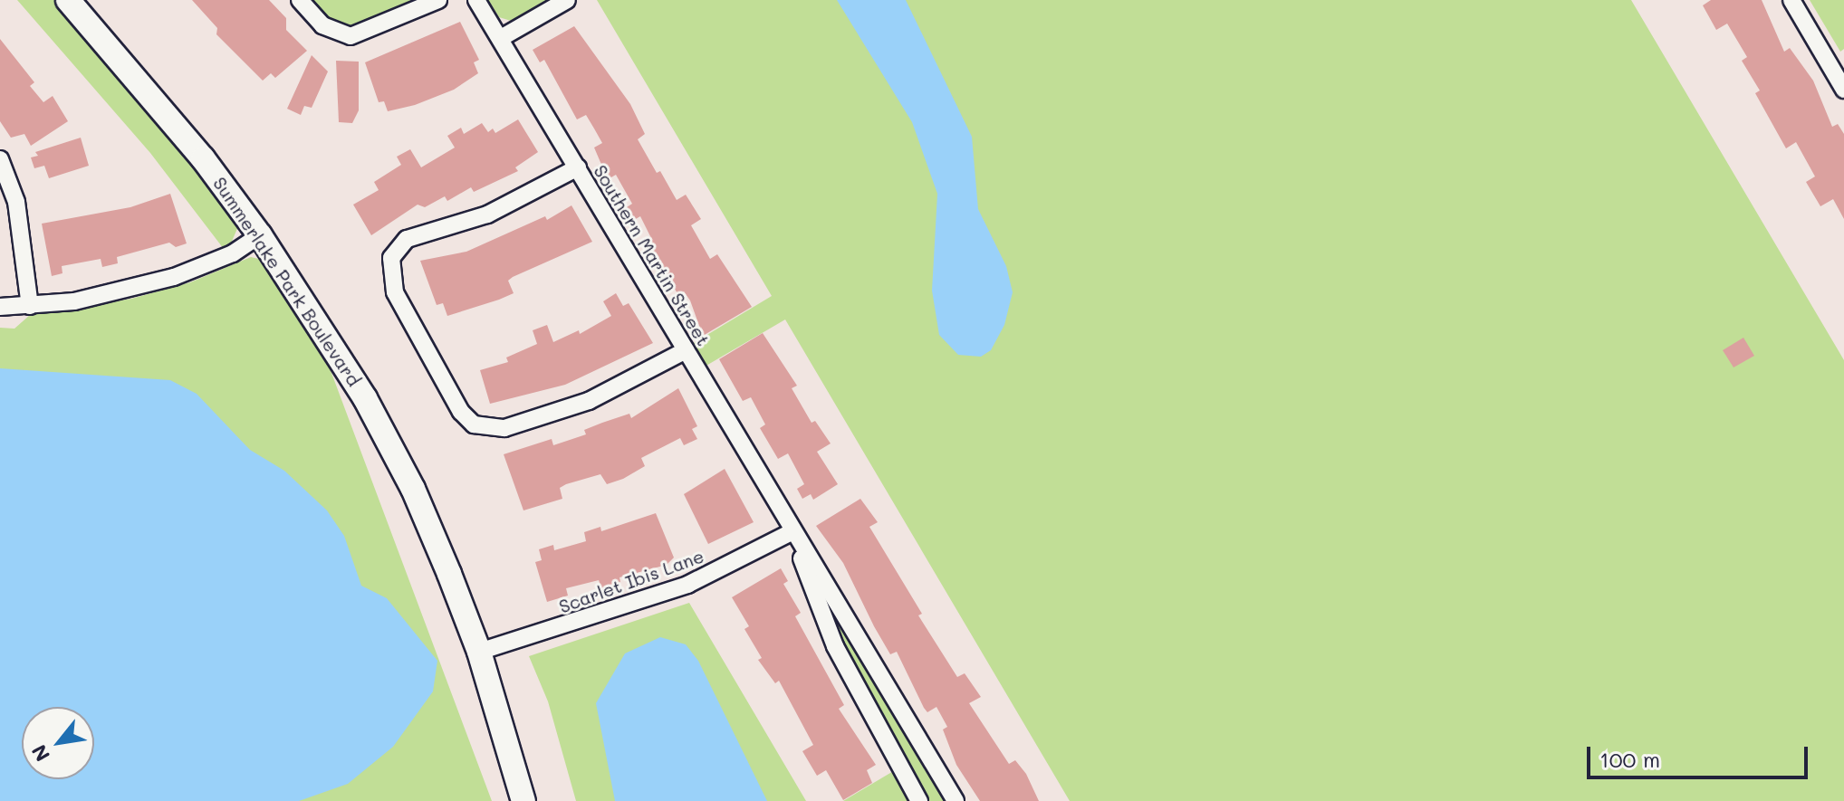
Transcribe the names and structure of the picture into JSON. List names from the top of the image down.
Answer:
{
  "streets": {
    "main road": ["Summerlake Park Boulevard"],
    "street": ["Southern Martin Street", "Scarlet Ibis Lane"]
  },
  "crossings": [
    ["Southern Martin Street", "Scarlet Ibis Lane"],
    ["Summerlake Park Boulevard", "Scarlet Ibis Lane"]
  ],
  "scale_bar": "100 m",
  "north": "bottom left"
}
